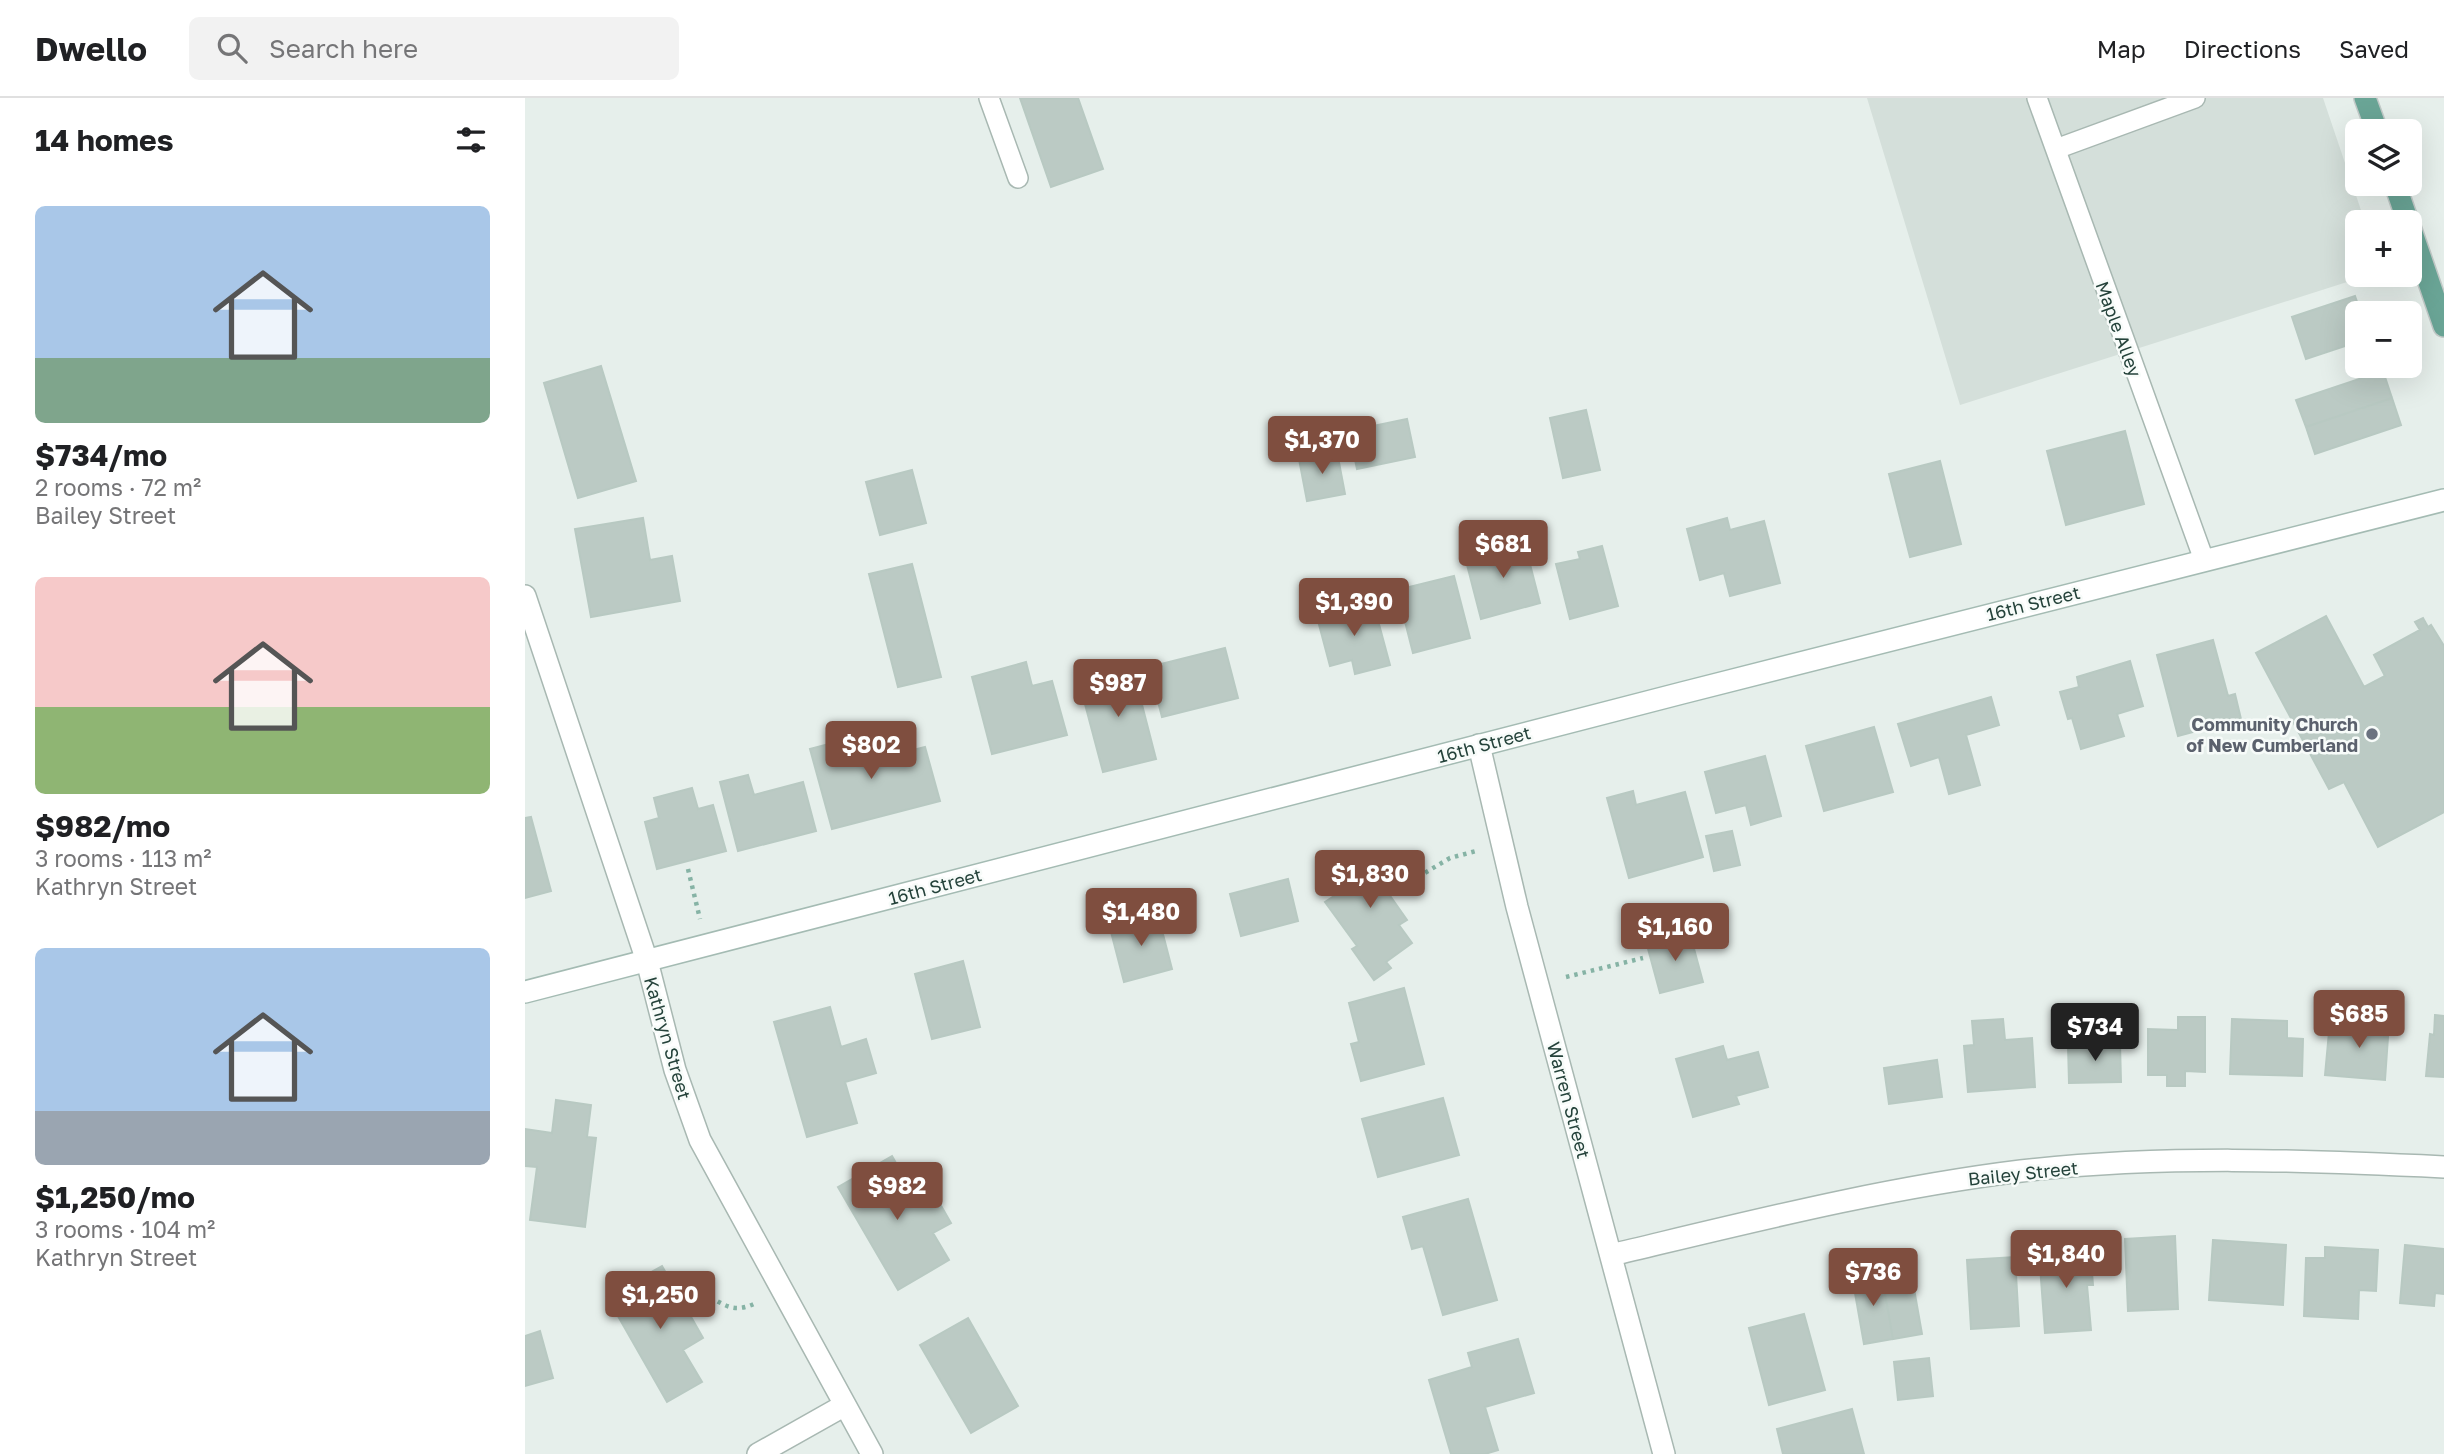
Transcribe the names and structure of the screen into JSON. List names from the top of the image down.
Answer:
{
  "streets": {
    "street": [
      "16th Street",
      "Kathryn Street",
      "Warren Street",
      "Bailey Street"
    ],
    "lane": ["Maple Alley"]
  },
  "crossings": [
    ["Maple Alley", "16th Street"],
    ["16th Street", "Kathryn Street"],
    ["16th Street", "Warren Street"],
    ["Warren Street", "Bailey Street"]
  ],
  "places": ["Community Church of New Cumberland"],
  "page": {
    "header": "Dwello",
    "search": "Search here",
    "nav": ["Map", "Directions", "Saved"],
    "heading": "14 homes",
    "map_buttons": ["+", "−"],
    "list": [
      {
        "name": "$734/mo",
        "note": "2 rooms · 72 m² · Bailey Street"
      },
      {
        "name": "$982/mo",
        "note": "3 rooms · 113 m² · Kathryn Street"
      },
      {
        "name": "$1,250/mo",
        "note": "3 rooms · 104 m² · Kathryn Street"
      }
    ],
    "price": [
      "$1,370",
      "$681",
      "$1,390",
      "$987",
      "$802",
      "$1,830",
      "$1,480",
      "$1,160",
      "$685",
      "$734",
      "$982",
      "$1,840",
      "$736",
      "$1,250"
    ]
  }
}
